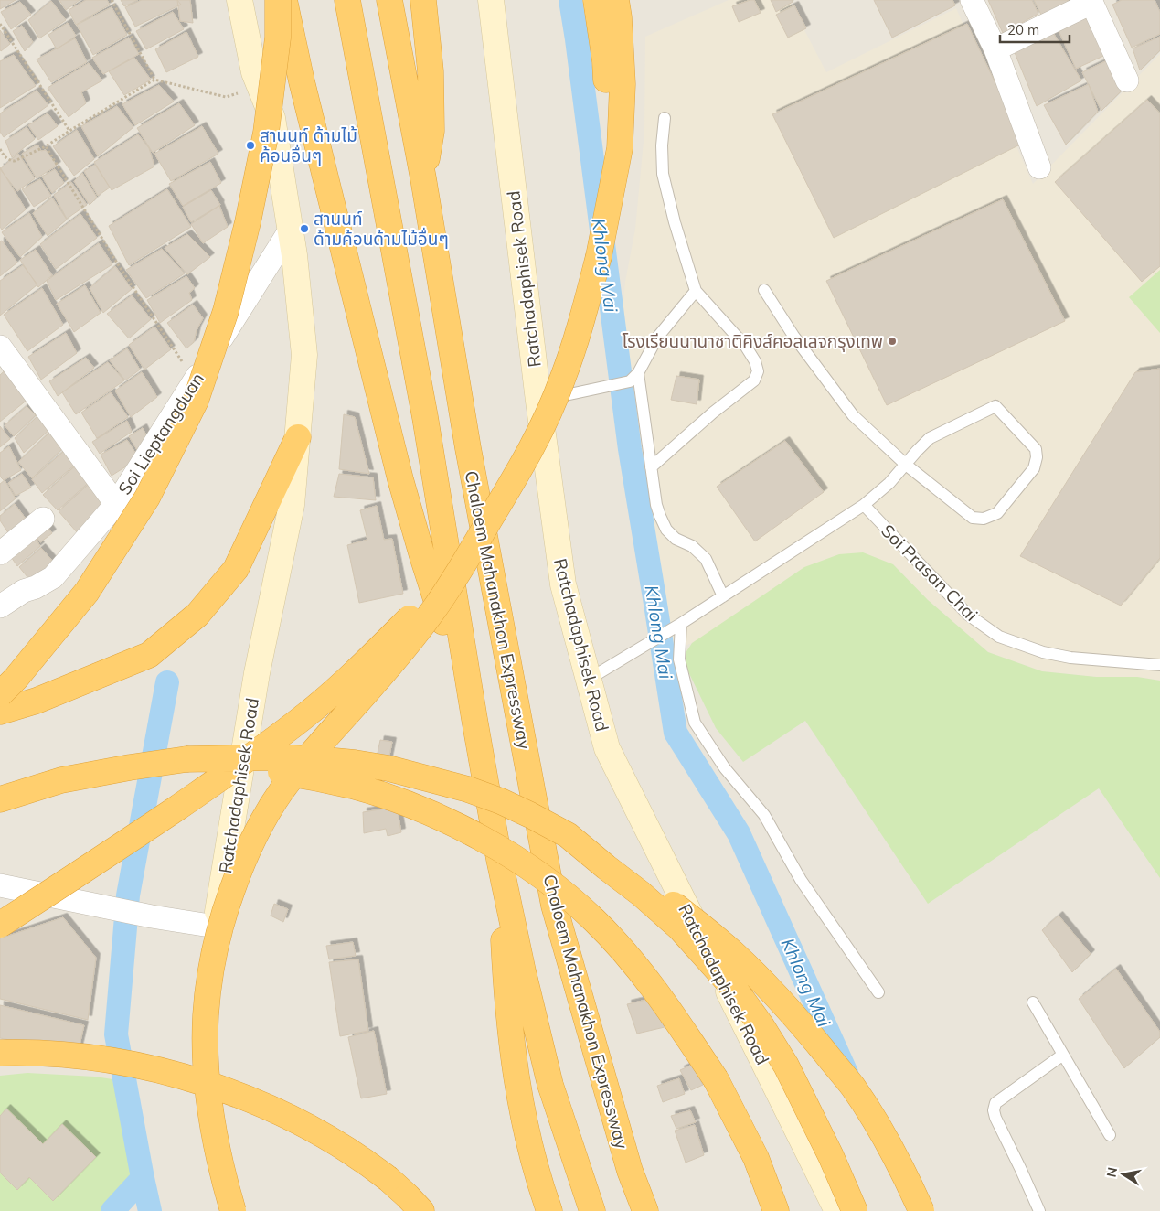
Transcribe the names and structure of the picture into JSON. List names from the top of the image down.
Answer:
{
  "streets": {
    "highway": ["Chaloem Mahanakhon Expressway"],
    "main road": ["Ratchadaphisek Road"],
    "street": ["Soi Lieptangduan"],
    "lane": ["Soi Prasan Chai"]
  },
  "crossings": [
    ["Ratchadaphisek Road", "Soi Lieptangduan"]
  ],
  "water": ["Khlong Mai"],
  "places": ["สานนท์ ด้ามไม้ ค้อนอื่นๆ", "สานนท์ ด้ามค้อนด้ามไม้อื่นๆ", "โรงเรียนนานาชาติคิงส์คอลเลจกรุงเทพ"],
  "scale_bar": "20 m",
  "north": "left"
}
